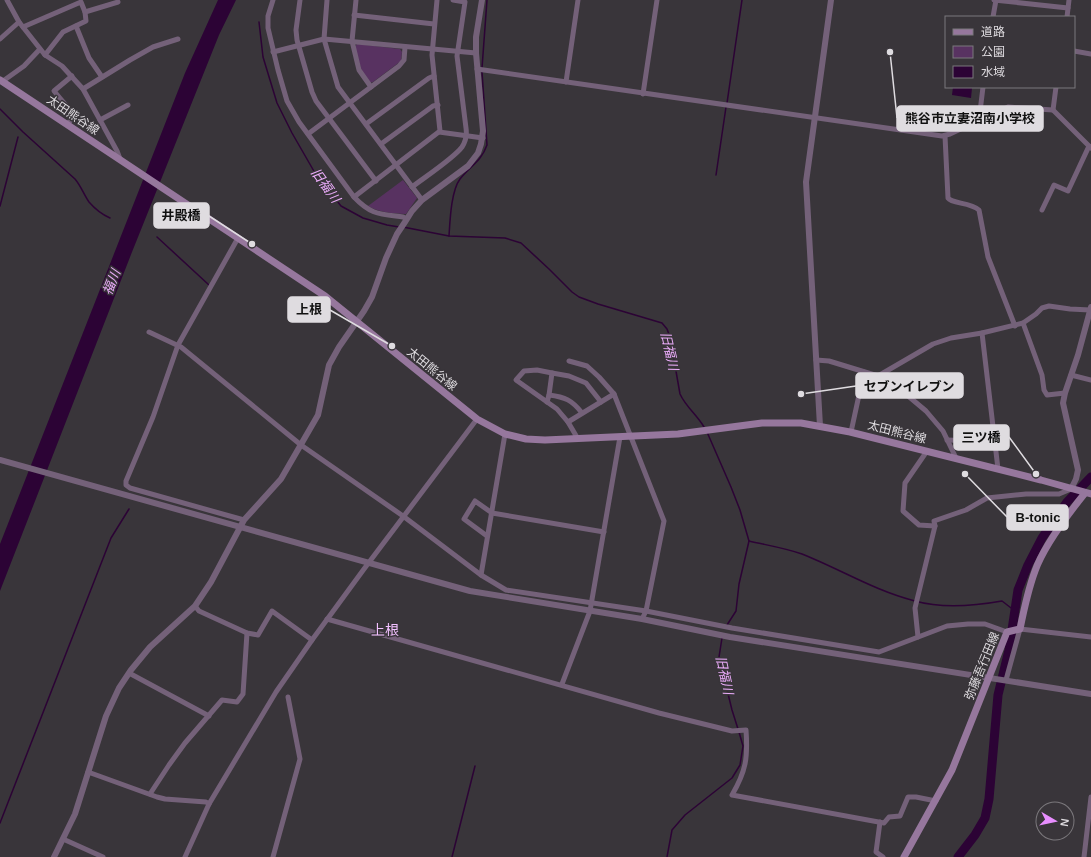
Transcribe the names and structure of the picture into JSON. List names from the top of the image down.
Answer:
{
  "streets": {
    "main road": ["太田熊谷線", "弥藤吾行田線"]
  },
  "districts": ["上根"],
  "water": ["旧福川", "福川"],
  "places": [
    "熊谷市立妻沼南小学校",
    "井殿橋",
    "上根",
    "セブンイレブン",
    "B-tonic",
    "三ツ橋"
  ],
  "legend": ["道路", "公園", "水域"],
  "north": "right"
}
